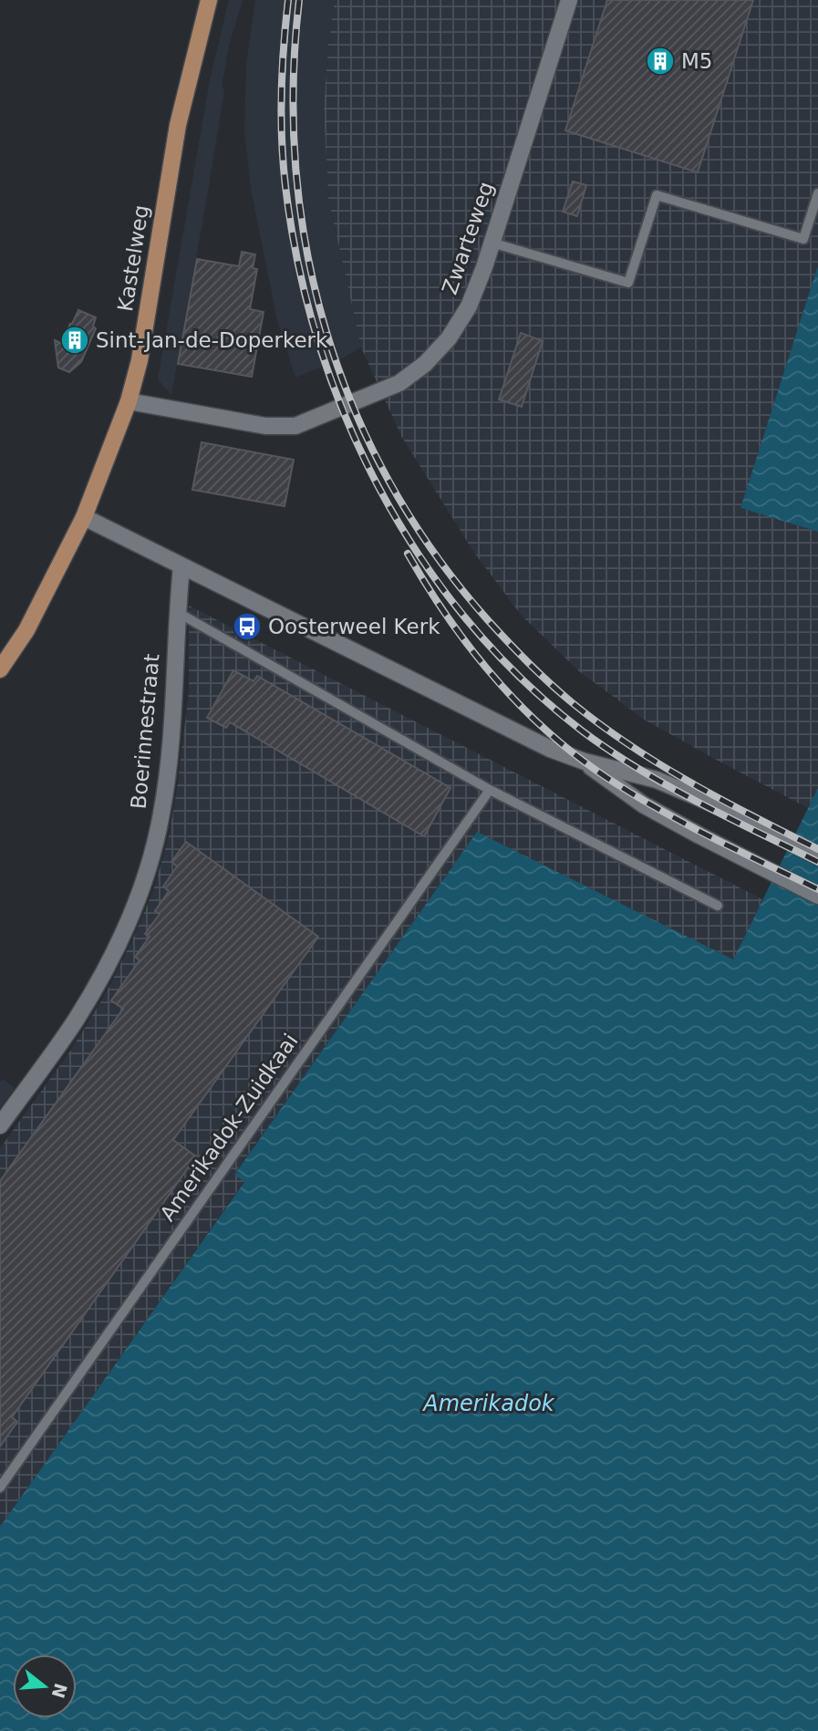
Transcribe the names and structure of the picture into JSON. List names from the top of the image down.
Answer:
{
  "streets": {
    "main road": ["Kastelweg"],
    "street": ["Zwarteweg", "Boerinnestraat"],
    "lane": ["Amerikadok-Zuidkaai"]
  },
  "crossings": [
    ["Zwarteweg", "Kastelweg"]
  ],
  "water": ["Amerikadok"],
  "places": {
    "building": ["M5", "Sint-Jan-de-Doperkerk"],
    "bus stop": ["Oosterweel Kerk"]
  },
  "north": "right"
}
